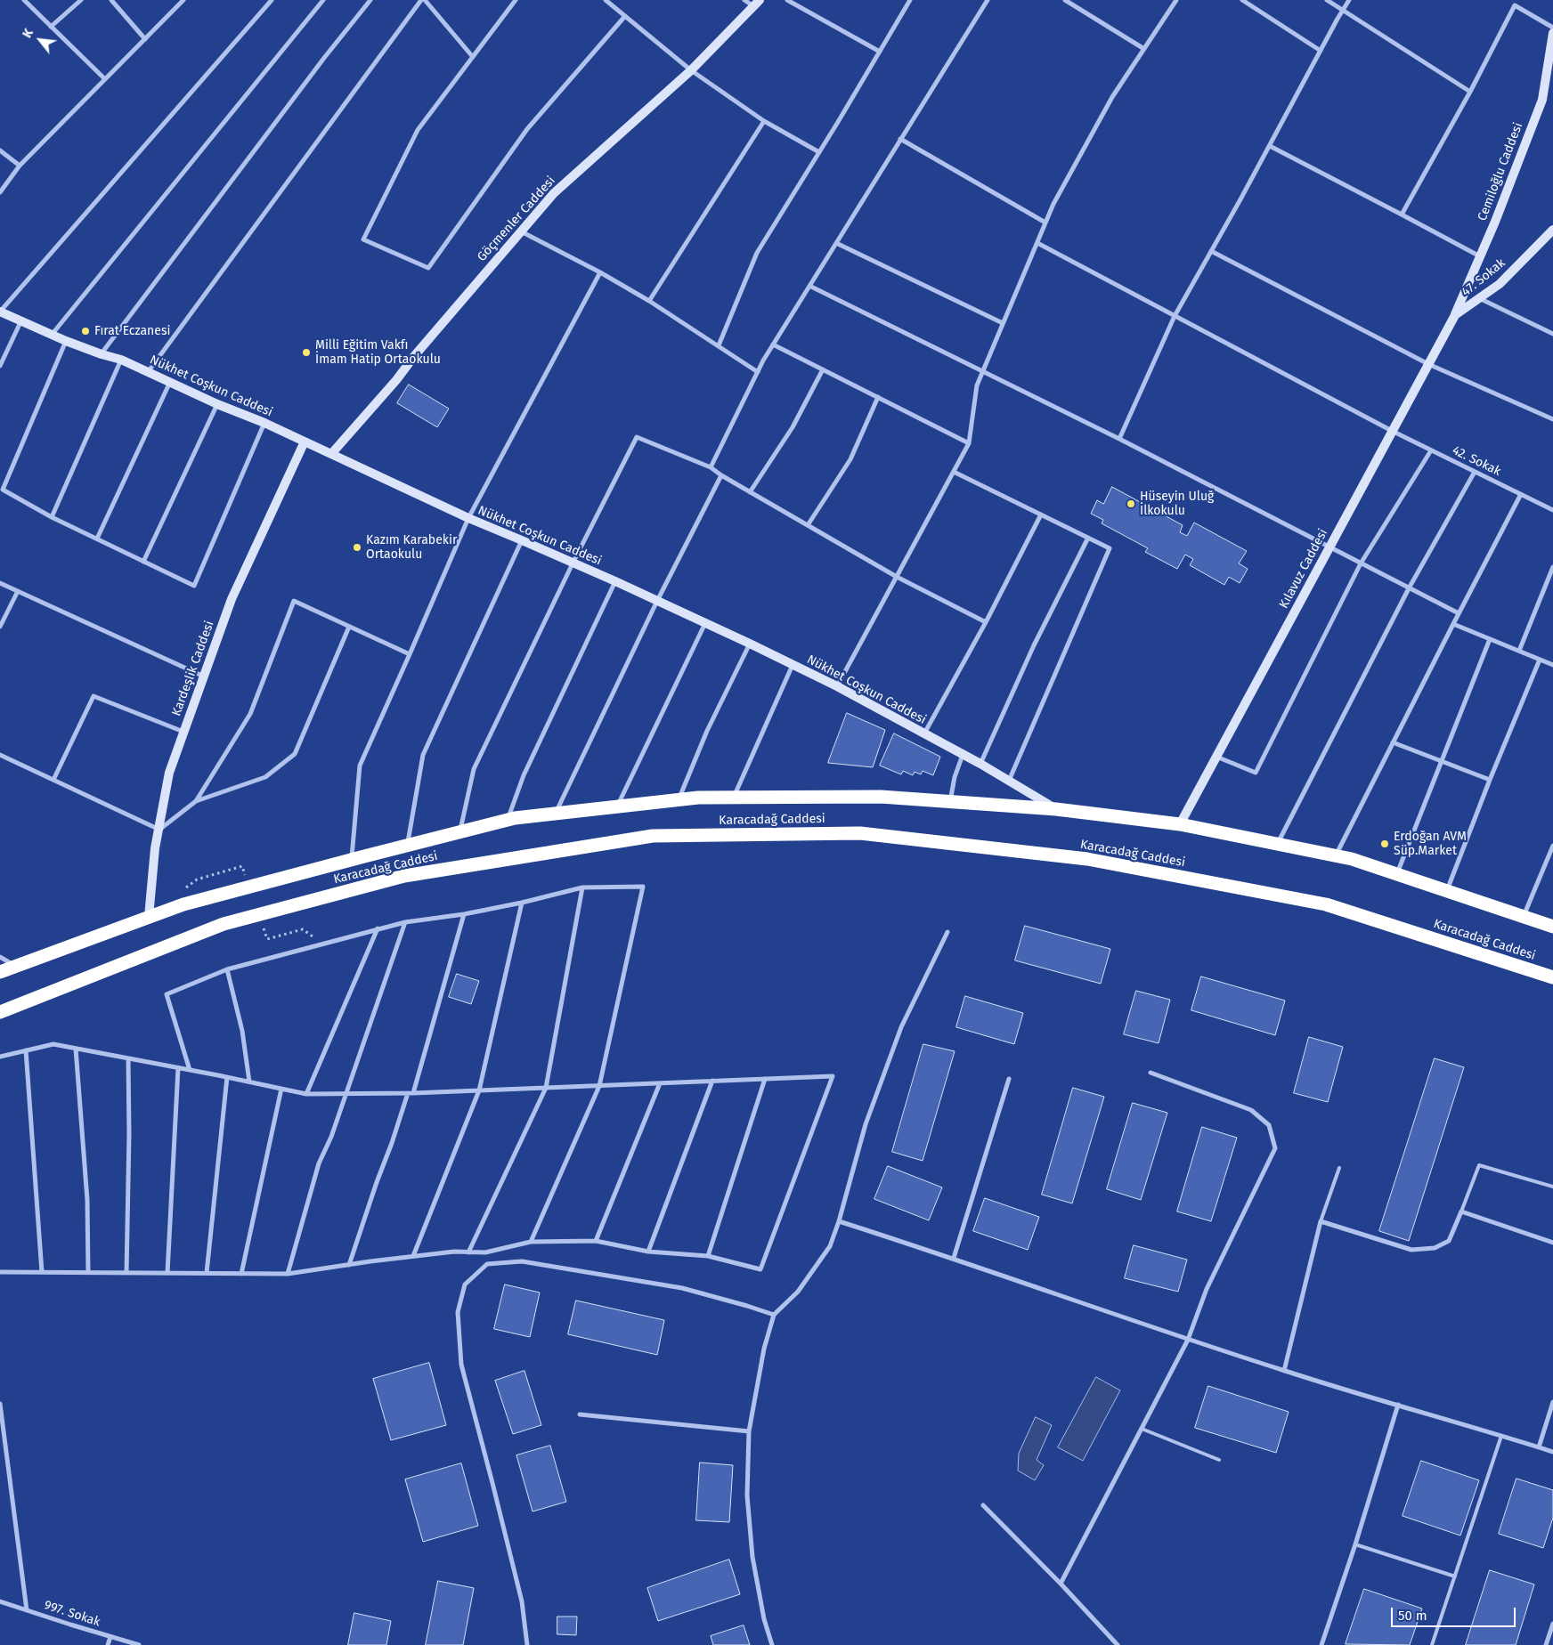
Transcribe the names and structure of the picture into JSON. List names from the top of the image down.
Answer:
{
  "streets": {
    "highway": ["Karacadağ Caddesi"],
    "street": [
      "Cemiloğlu Caddesi",
      "Göçmenler Caddesi",
      "47. Sokak",
      "Nükhet Coşkun Caddesi",
      "42. Sokak",
      "Kılavuz Caddesi",
      "Kardeşlik Caddesi",
      "997. Sokak"
    ]
  },
  "crossings": [
    ["Cemiloğlu Caddesi", "47. Sokak"],
    ["Göçmenler Caddesi", "Nükhet Coşkun Caddesi"],
    ["47. Sokak", "Kılavuz Caddesi"],
    ["Nükhet Coşkun Caddesi", "Kardeşlik Caddesi"],
    ["Nükhet Coşkun Caddesi", "Karacadağ Caddesi"],
    ["42. Sokak", "Kılavuz Caddesi"],
    ["Kılavuz Caddesi", "Karacadağ Caddesi"],
    ["Kardeşlik Caddesi", "Karacadağ Caddesi"]
  ],
  "places": [
    "Fırat Eczanesi",
    "Milli Eğitim Vakfı İmam Hatip Ortaokulu",
    "Hüseyin Uluğ İlkokulu",
    "Kazım Karabekir Ortaokulu",
    "Erdoğan AVM Süp.Market"
  ],
  "scale_bar": "50 m",
  "north": "top left"
}
